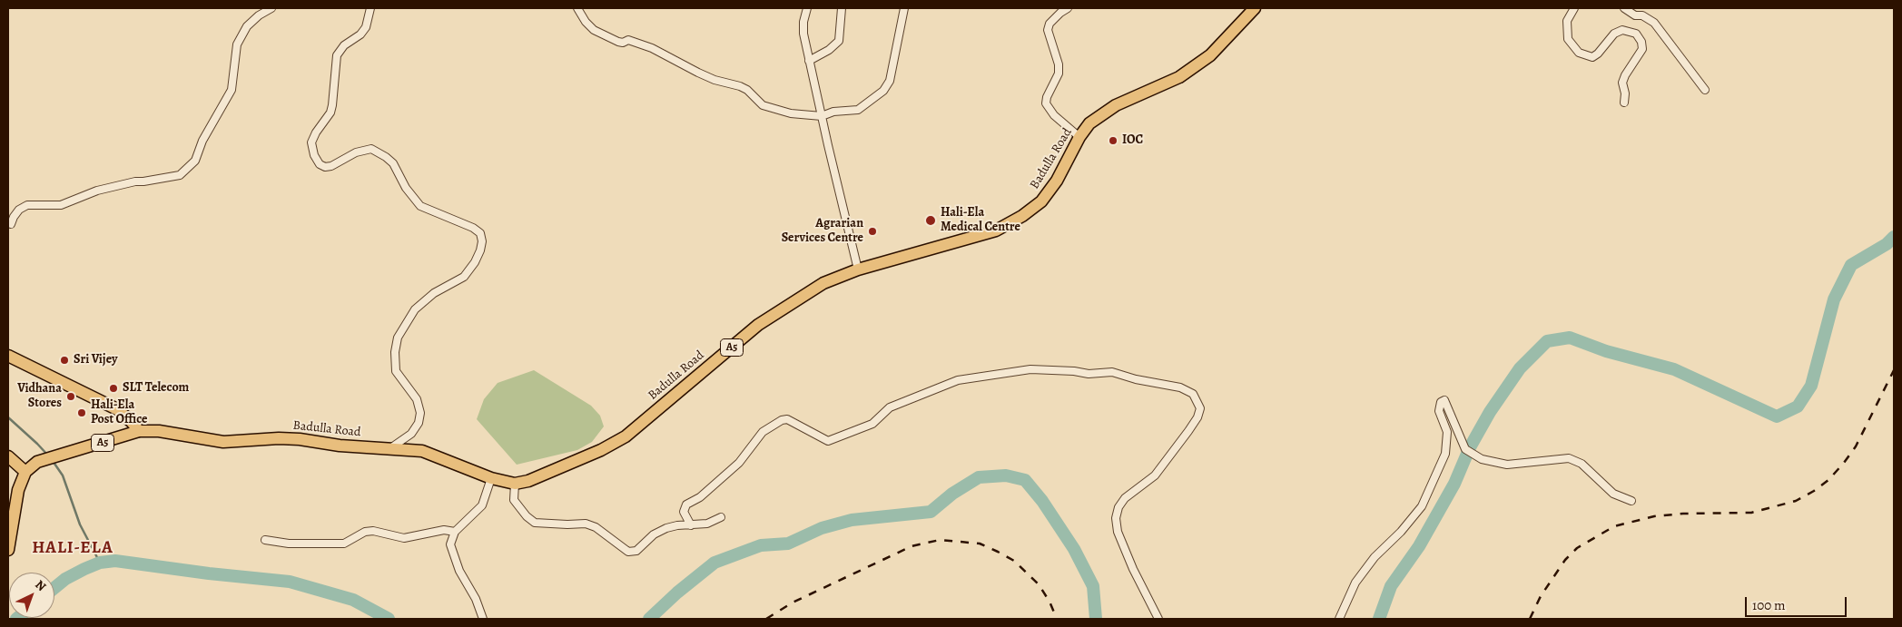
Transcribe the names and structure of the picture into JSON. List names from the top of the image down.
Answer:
{
  "streets": {
    "main road": ["Badulla Road", "A5"]
  },
  "districts": ["HALI-ELA"],
  "places": [
    "IOC",
    "Hali-Ela Medical Centre",
    "Agrarian Services Centre",
    "Sri Vijey",
    "SLT Telecom",
    "Vidhana Stores",
    "Hali-Ela Post Office"
  ],
  "scale_bar": "100 m",
  "north": "top right"
}
